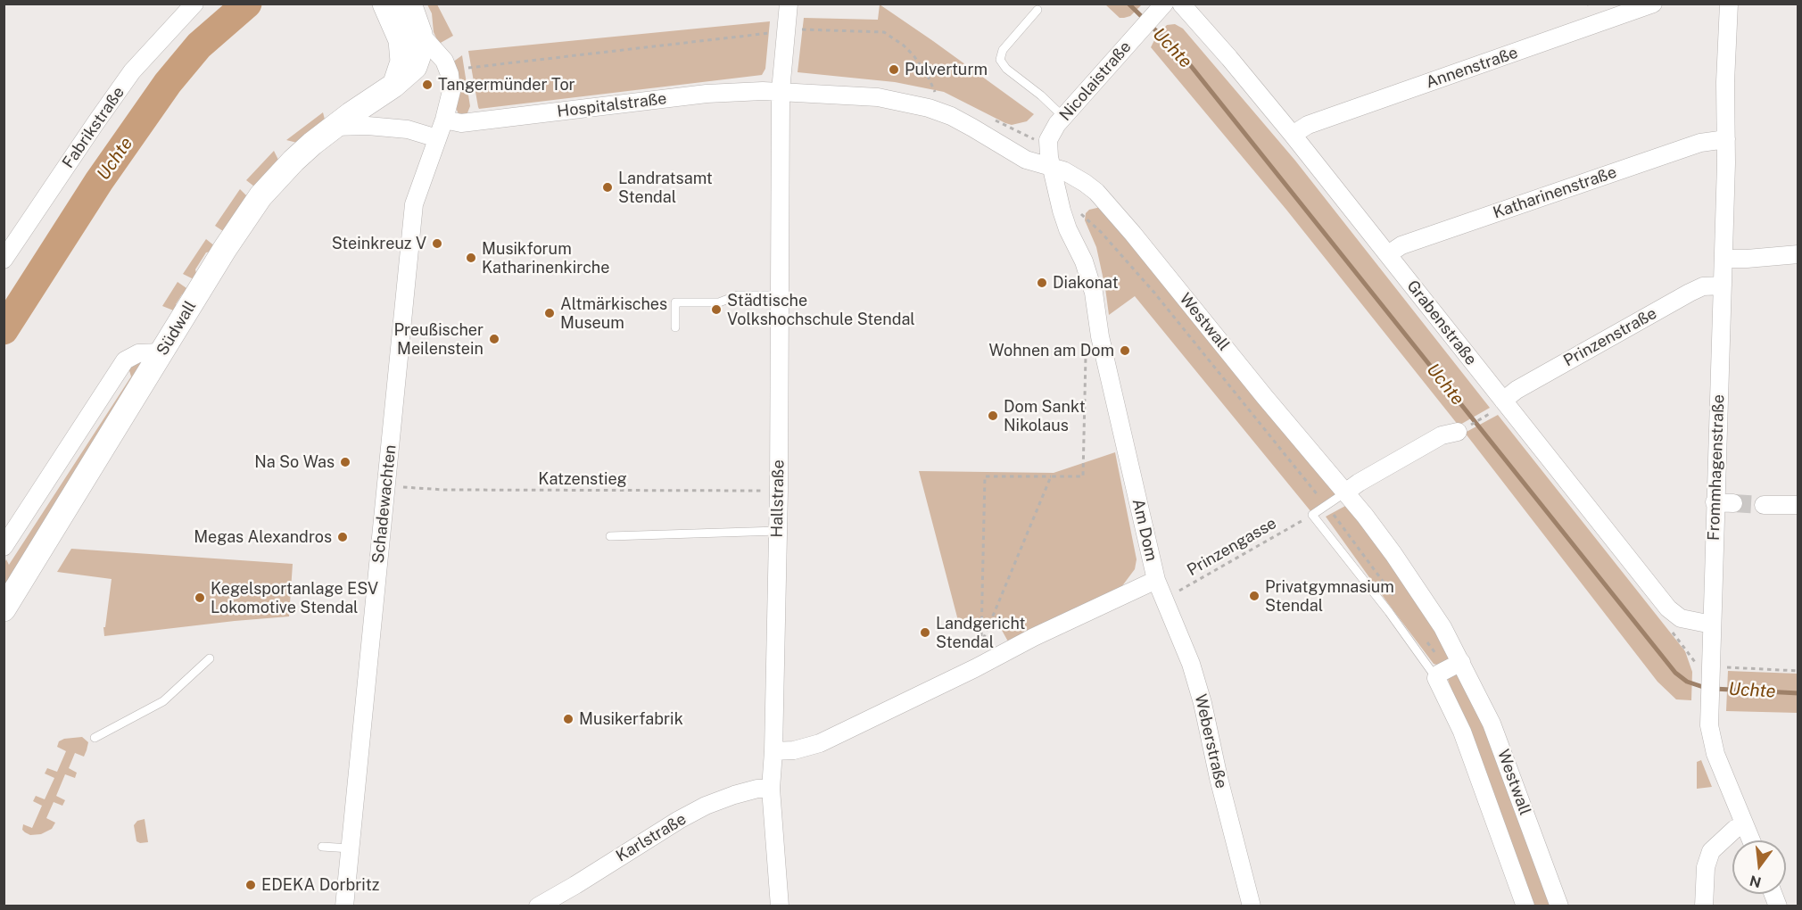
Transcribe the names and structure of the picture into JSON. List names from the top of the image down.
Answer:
{
  "streets": {
    "main road": ["Südwall"],
    "street": [
      "Annenstraße",
      "Nicolaistraße",
      "Hospitalstraße",
      "Fabrikstraße",
      "Katharinenstraße",
      "Westwall",
      "Grabenstraße",
      "Prinzenstraße",
      "Frommhagenstraße",
      "Hallstraße",
      "Schadewachten",
      "Am Dom",
      "Weberstraße",
      "Karlstraße"
    ],
    "path": ["Katzenstieg", "Prinzengasse"]
  },
  "crossings": [
    ["Annenstraße", "Grabenstraße"],
    ["Nicolaistraße", "Hospitalstraße"],
    ["Nicolaistraße", "Westwall"],
    ["Nicolaistraße", "Am Dom"],
    ["Hospitalstraße", "Westwall"],
    ["Hospitalstraße", "Hallstraße"],
    ["Hospitalstraße", "Schadewachten"],
    ["Hospitalstraße", "Am Dom"],
    ["Katharinenstraße", "Grabenstraße"],
    ["Katharinenstraße", "Frommhagenstraße"],
    ["Westwall", "Am Dom"],
    ["Westwall", "Prinzengasse"],
    ["Grabenstraße", "Prinzenstraße"],
    ["Grabenstraße", "Frommhagenstraße"],
    ["Südwall", "Schadewachten"],
    ["Prinzenstraße", "Frommhagenstraße"],
    ["Katzenstieg", "Hallstraße"],
    ["Katzenstieg", "Schadewachten"],
    ["Hallstraße", "Am Dom"],
    ["Hallstraße", "Karlstraße"],
    ["Am Dom", "Weberstraße"],
    ["Prinzengasse", "Weberstraße"]
  ],
  "water": ["Uchte"],
  "places": [
    "Pulverturm",
    "Tangermünder Tor",
    "Landratsamt Stendal",
    "Steinkreuz V",
    "Musikforum Katharinenkirche",
    "Diakonat",
    "Städtische Volkshochschule Stendal",
    "Altmärkisches Museum",
    "Preußischer Meilenstein",
    "Wohnen am Dom",
    "Dom Sankt Nikolaus",
    "Na So Was",
    "Megas Alexandros",
    "Privatgymnasium Stendal",
    "Kegelsportanlage ESV Lokomotive Stendal",
    "Landgericht Stendal",
    "Musikerfabrik",
    "EDEKA Dorbritz"
  ],
  "north": "bottom"
}
